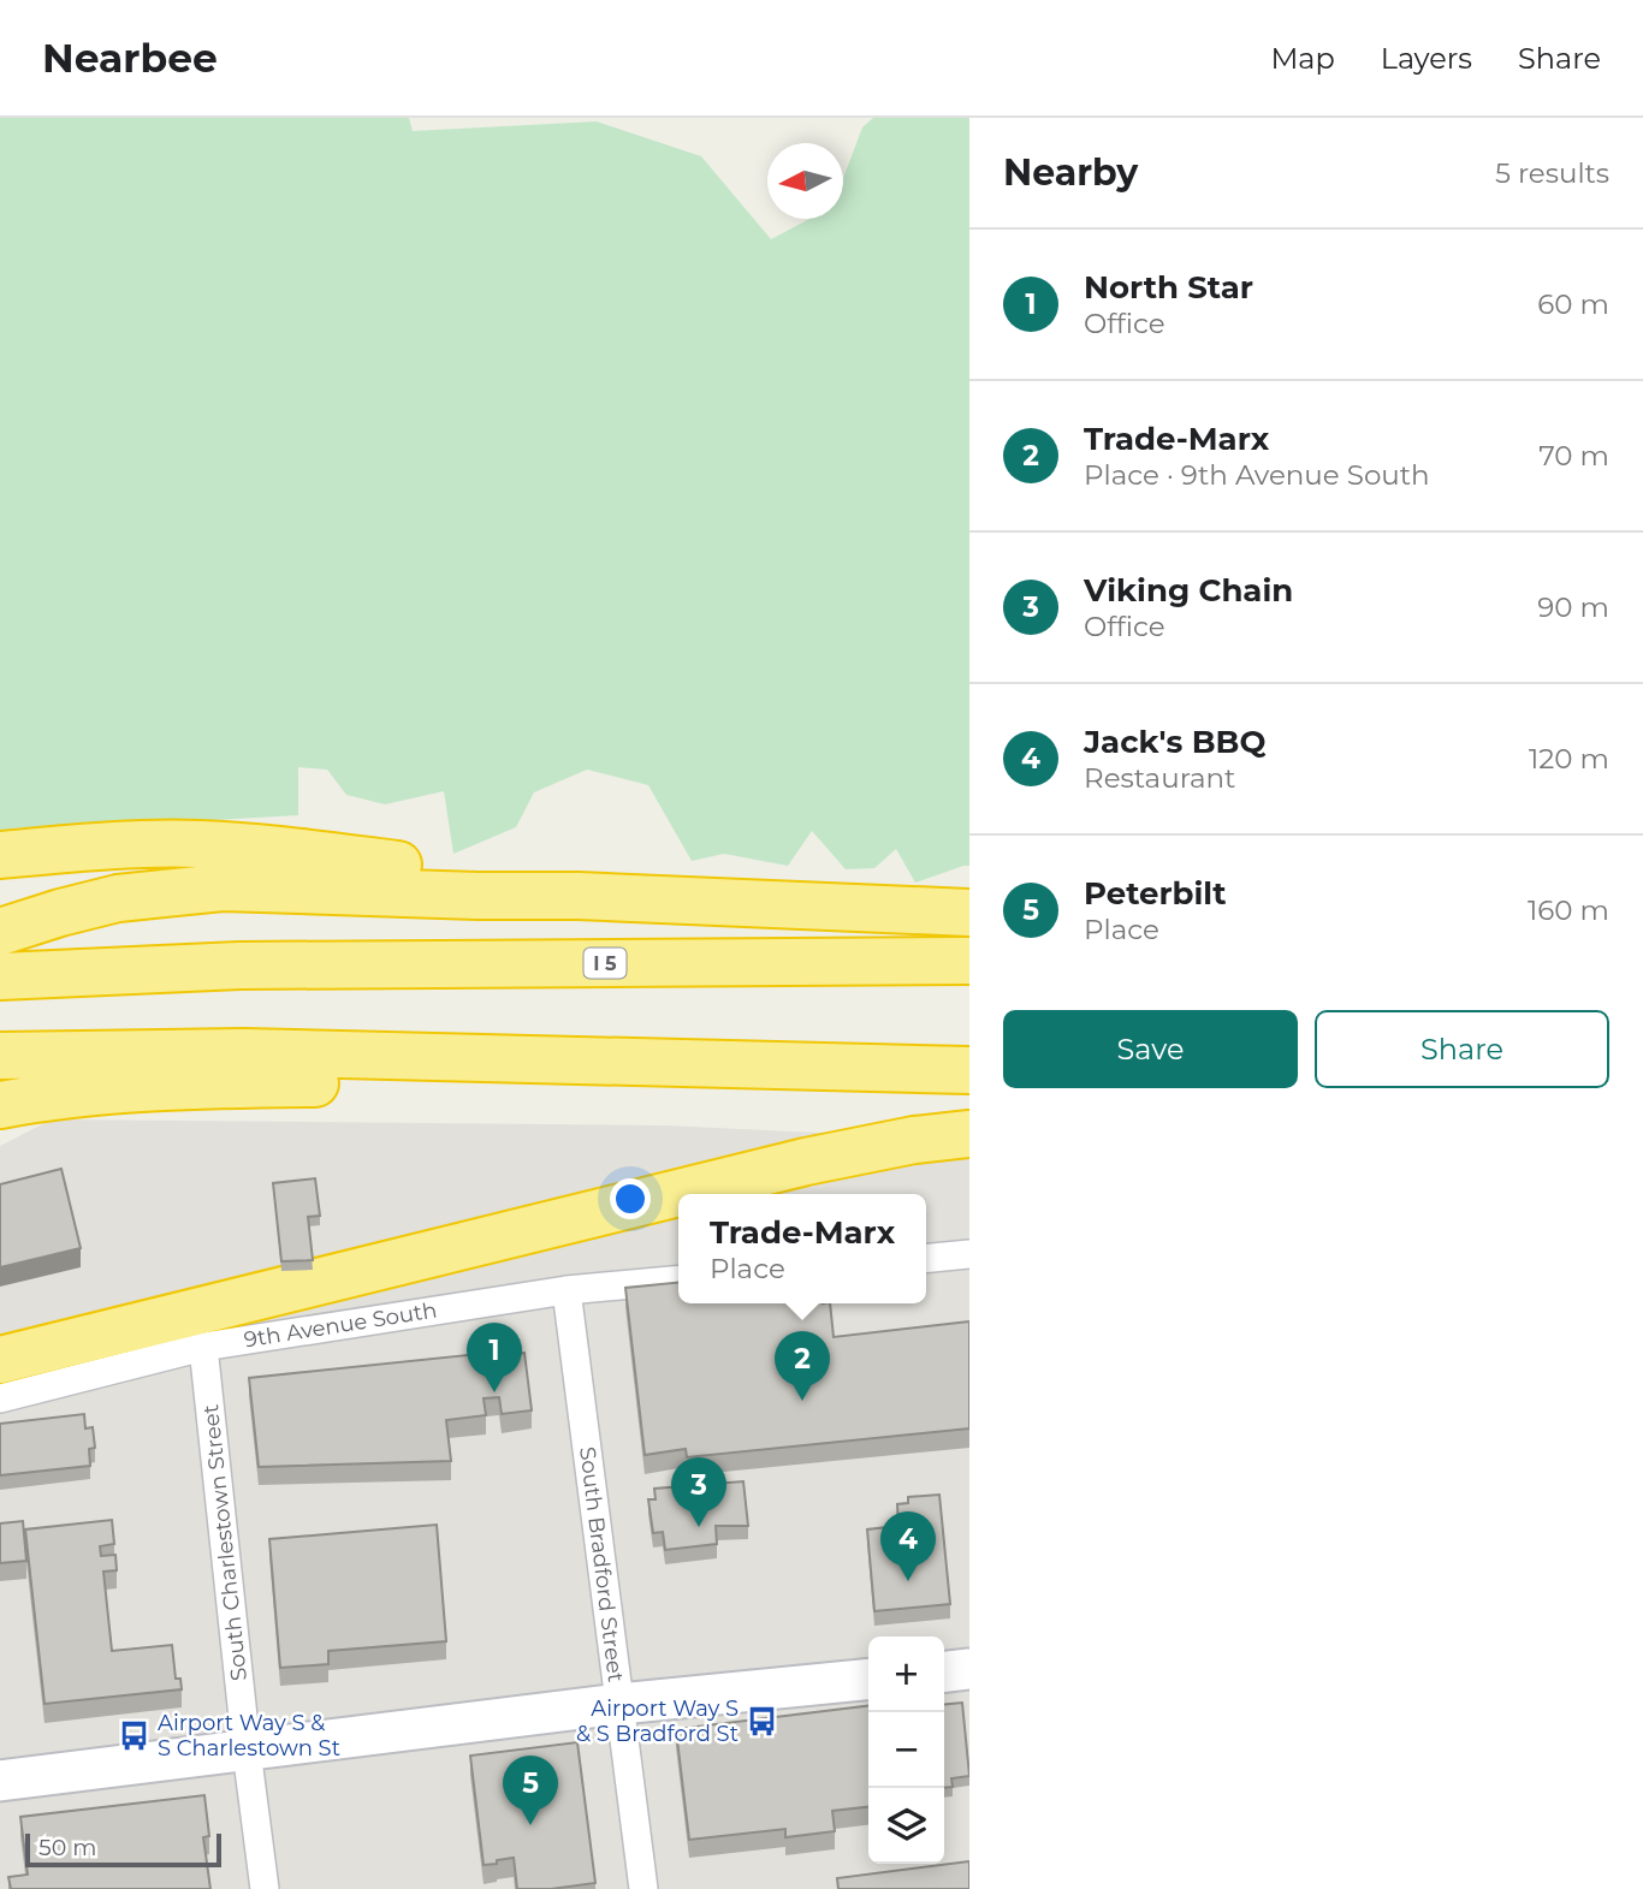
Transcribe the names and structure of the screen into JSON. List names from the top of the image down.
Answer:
{
  "streets": {
    "highway": ["I 5"],
    "street": ["9th Avenue South", "South Charlestown Street", "South Bradford Street"]
  },
  "crossings": [
    ["9th Avenue South", "South Charlestown Street"],
    ["9th Avenue South", "South Bradford Street"]
  ],
  "places": {
    "bus stop": ["Airport Way S & S Bradford St", "Airport Way S & S Charlestown St"]
  },
  "scale_bar": "50 m",
  "north": "left",
  "page": {
    "header": "Nearbee",
    "nav": ["Map", "Layers", "Share"],
    "heading": ["Nearby", "5 results"],
    "list": [
      {
        "mark": "1",
        "name": "North Star",
        "note": "Office",
        "value": "60 m"
      },
      {
        "mark": "2",
        "name": "Trade-Marx",
        "note": "Place · 9th Avenue South",
        "value": "70 m"
      },
      {
        "mark": "3",
        "name": "Viking Chain",
        "note": "Office",
        "value": "90 m"
      },
      {
        "mark": "4",
        "name": "Jack's BBQ",
        "note": "Restaurant",
        "value": "120 m"
      },
      {
        "mark": "5",
        "name": "Peterbilt",
        "note": "Place",
        "value": "160 m"
      }
    ],
    "buttons": ["Save", "Share"],
    "popup": ["Trade-Marx", "Place"],
    "pins": [
      "1",
      "2",
      "3",
      "4",
      "5"
    ],
    "map_buttons": ["+", "−"],
    "scale": "50 m"
  }
}
